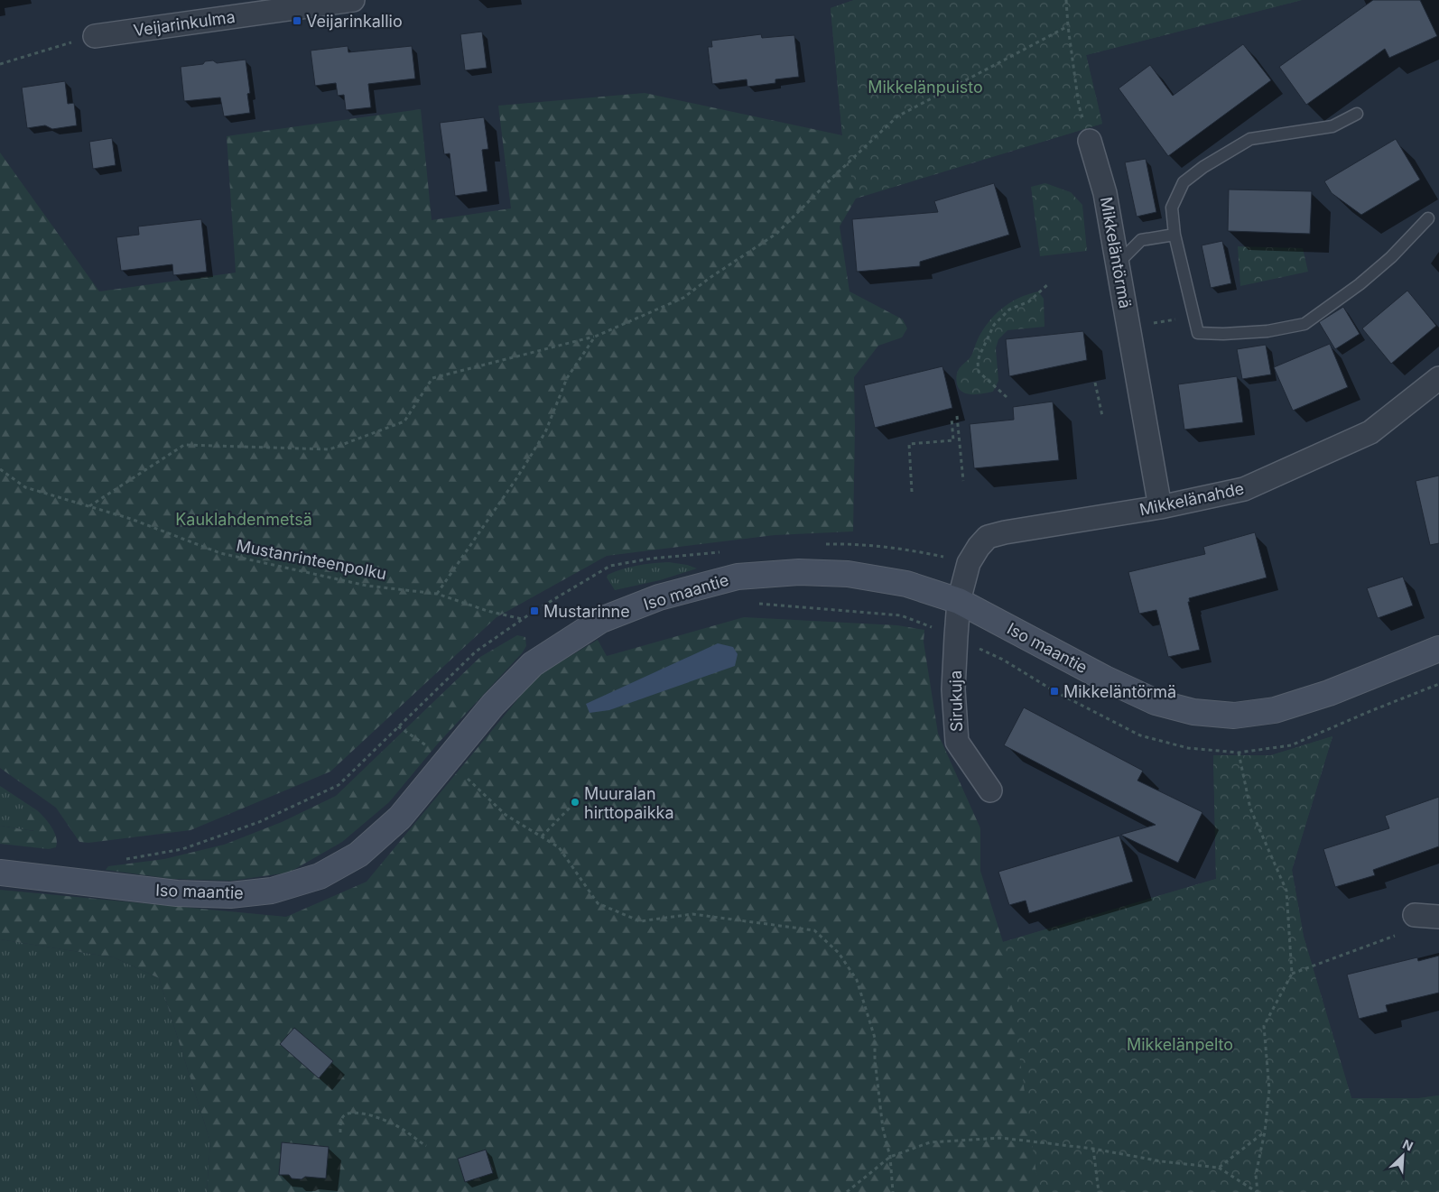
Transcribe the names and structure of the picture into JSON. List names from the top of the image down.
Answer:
{
  "streets": {
    "main road": ["Iso maantie"],
    "street": [
      "Veijarinkulma",
      "Mikkeläntörmä",
      "Mikkelänahde",
      "Sirukuja"
    ],
    "path": ["Mustanrinteenpolku"]
  },
  "crossings": [
    ["Mikkeläntörmä", "Mikkelänahde"],
    ["Mikkelänahde", "Iso maantie"],
    ["Mikkelänahde", "Sirukuja"],
    ["Iso maantie", "Sirukuja"]
  ],
  "parks": ["Mikkelänpuisto", "Kauklahdenmetsä", "Mikkelänpelto"],
  "places": {
    "transit": ["Veijarinkallio", "Mustarinne", "Mikkeläntörmä"],
    "other": ["Muuralan hirttopaikka"]
  },
  "north": "top right"
}
